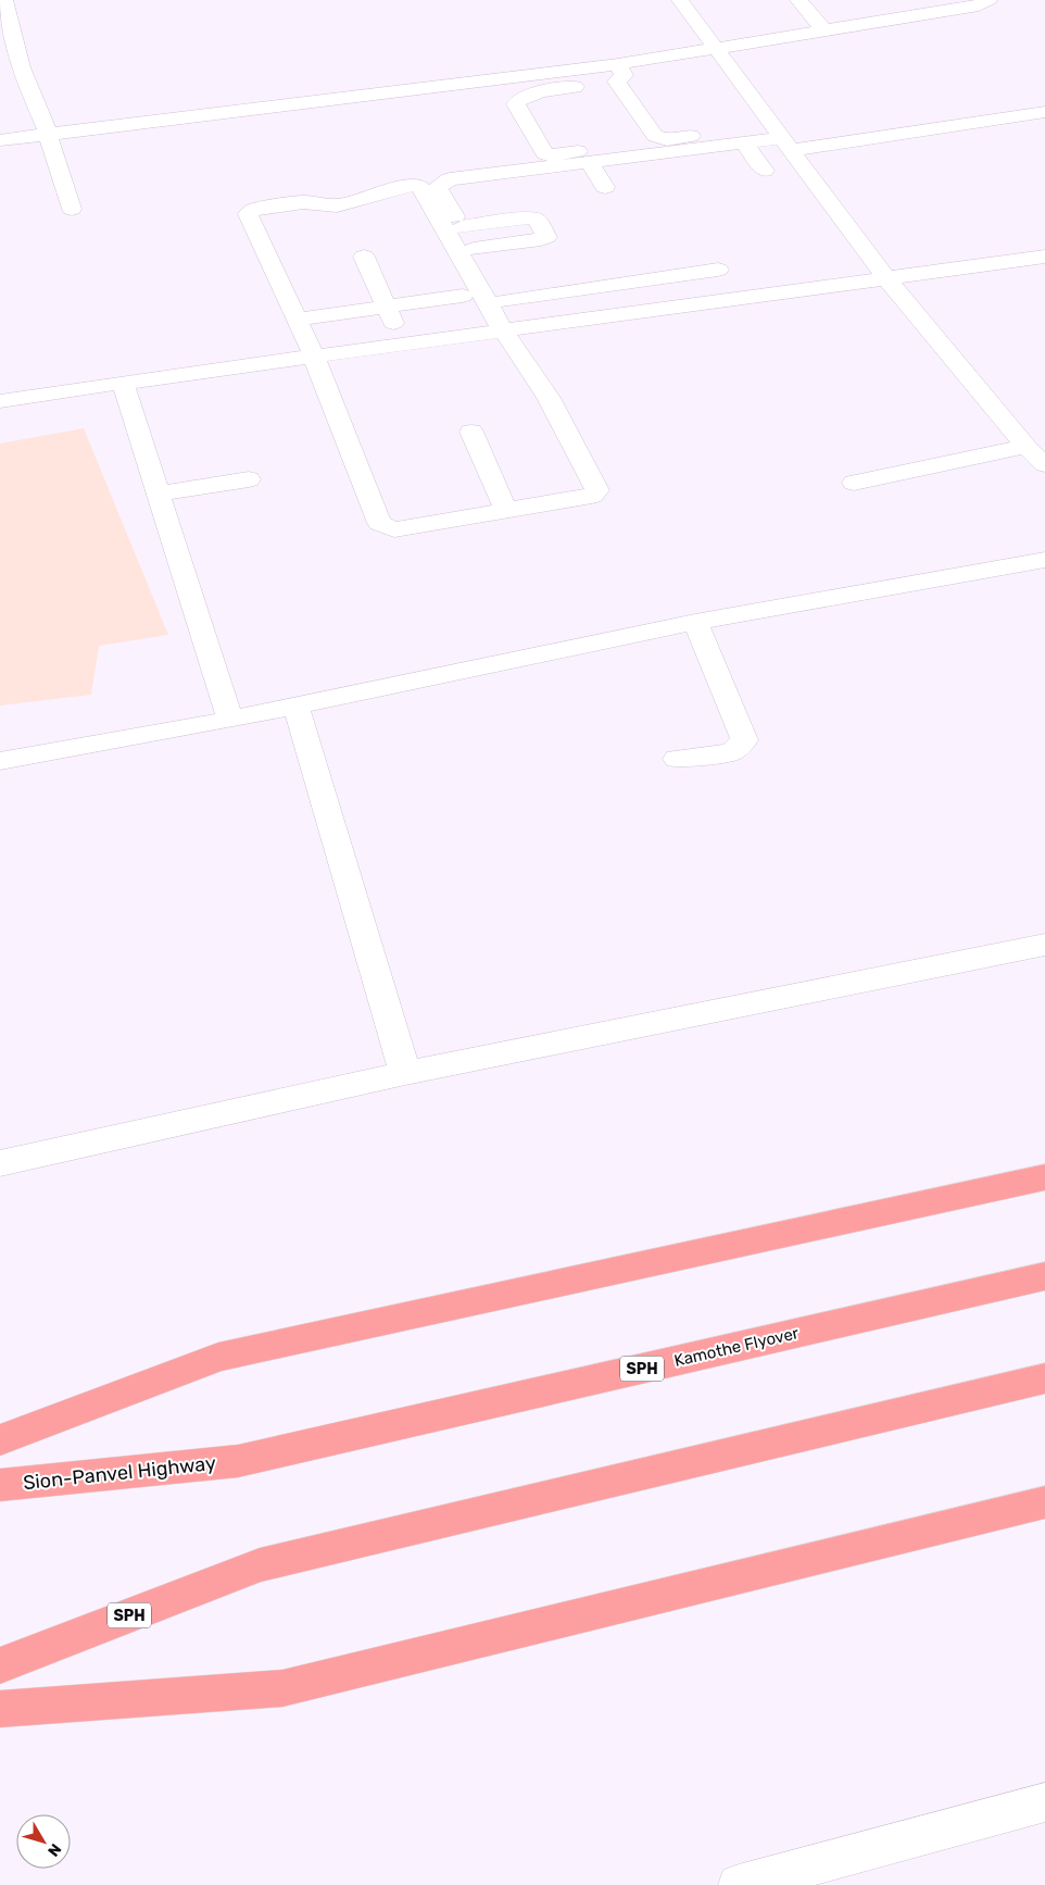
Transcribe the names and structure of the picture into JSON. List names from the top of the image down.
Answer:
{
  "streets": {
    "highway": ["Kamothe Flyover", "SPH", "Sion-Panvel Highway"]
  },
  "crossings": [
    ["Kamothe Flyover", "Sion-Panvel Highway"]
  ],
  "north": "bottom right"
}
